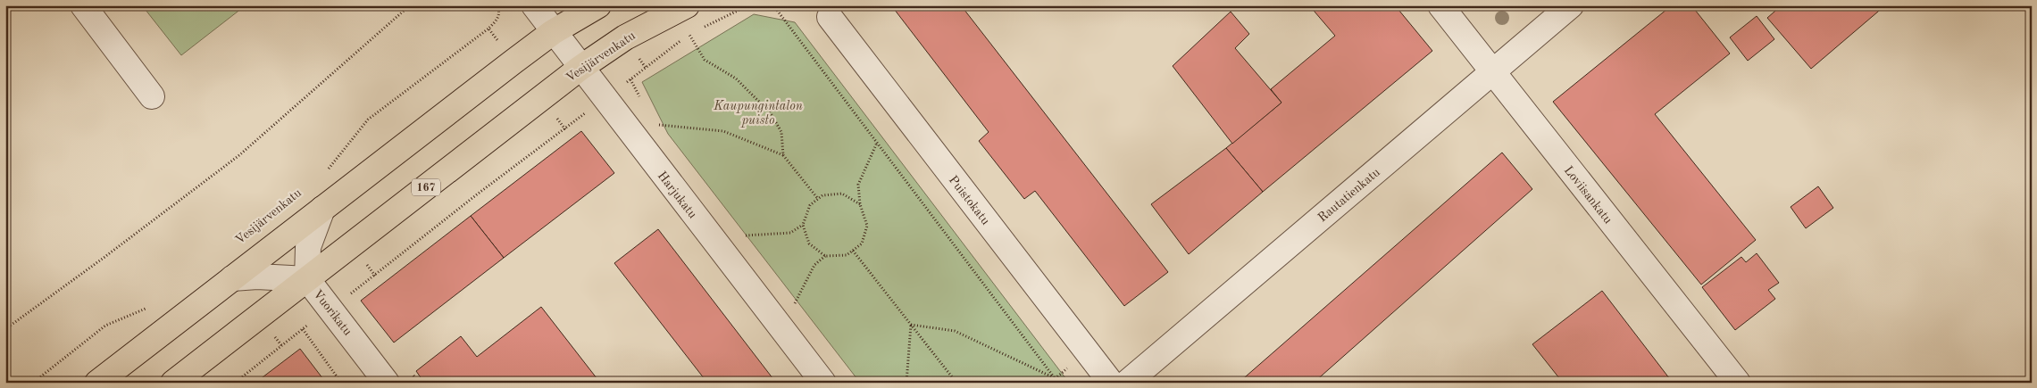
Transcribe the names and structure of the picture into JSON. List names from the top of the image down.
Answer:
{
  "streets": {
    "main road": ["Vesijärvenkatu", "167"],
    "street": [
      "Harjukatu",
      "Rautatienkatu",
      "Loviisankatu",
      "Puistokatu",
      "Vuorikatu"
    ]
  },
  "crossings": [
    ["Vesijärvenkatu", "Harjukatu"],
    ["Vesijärvenkatu", "Vuorikatu"],
    ["Rautatienkatu", "Loviisankatu"]
  ],
  "parks": ["Kaupungintalon puisto"]
}
